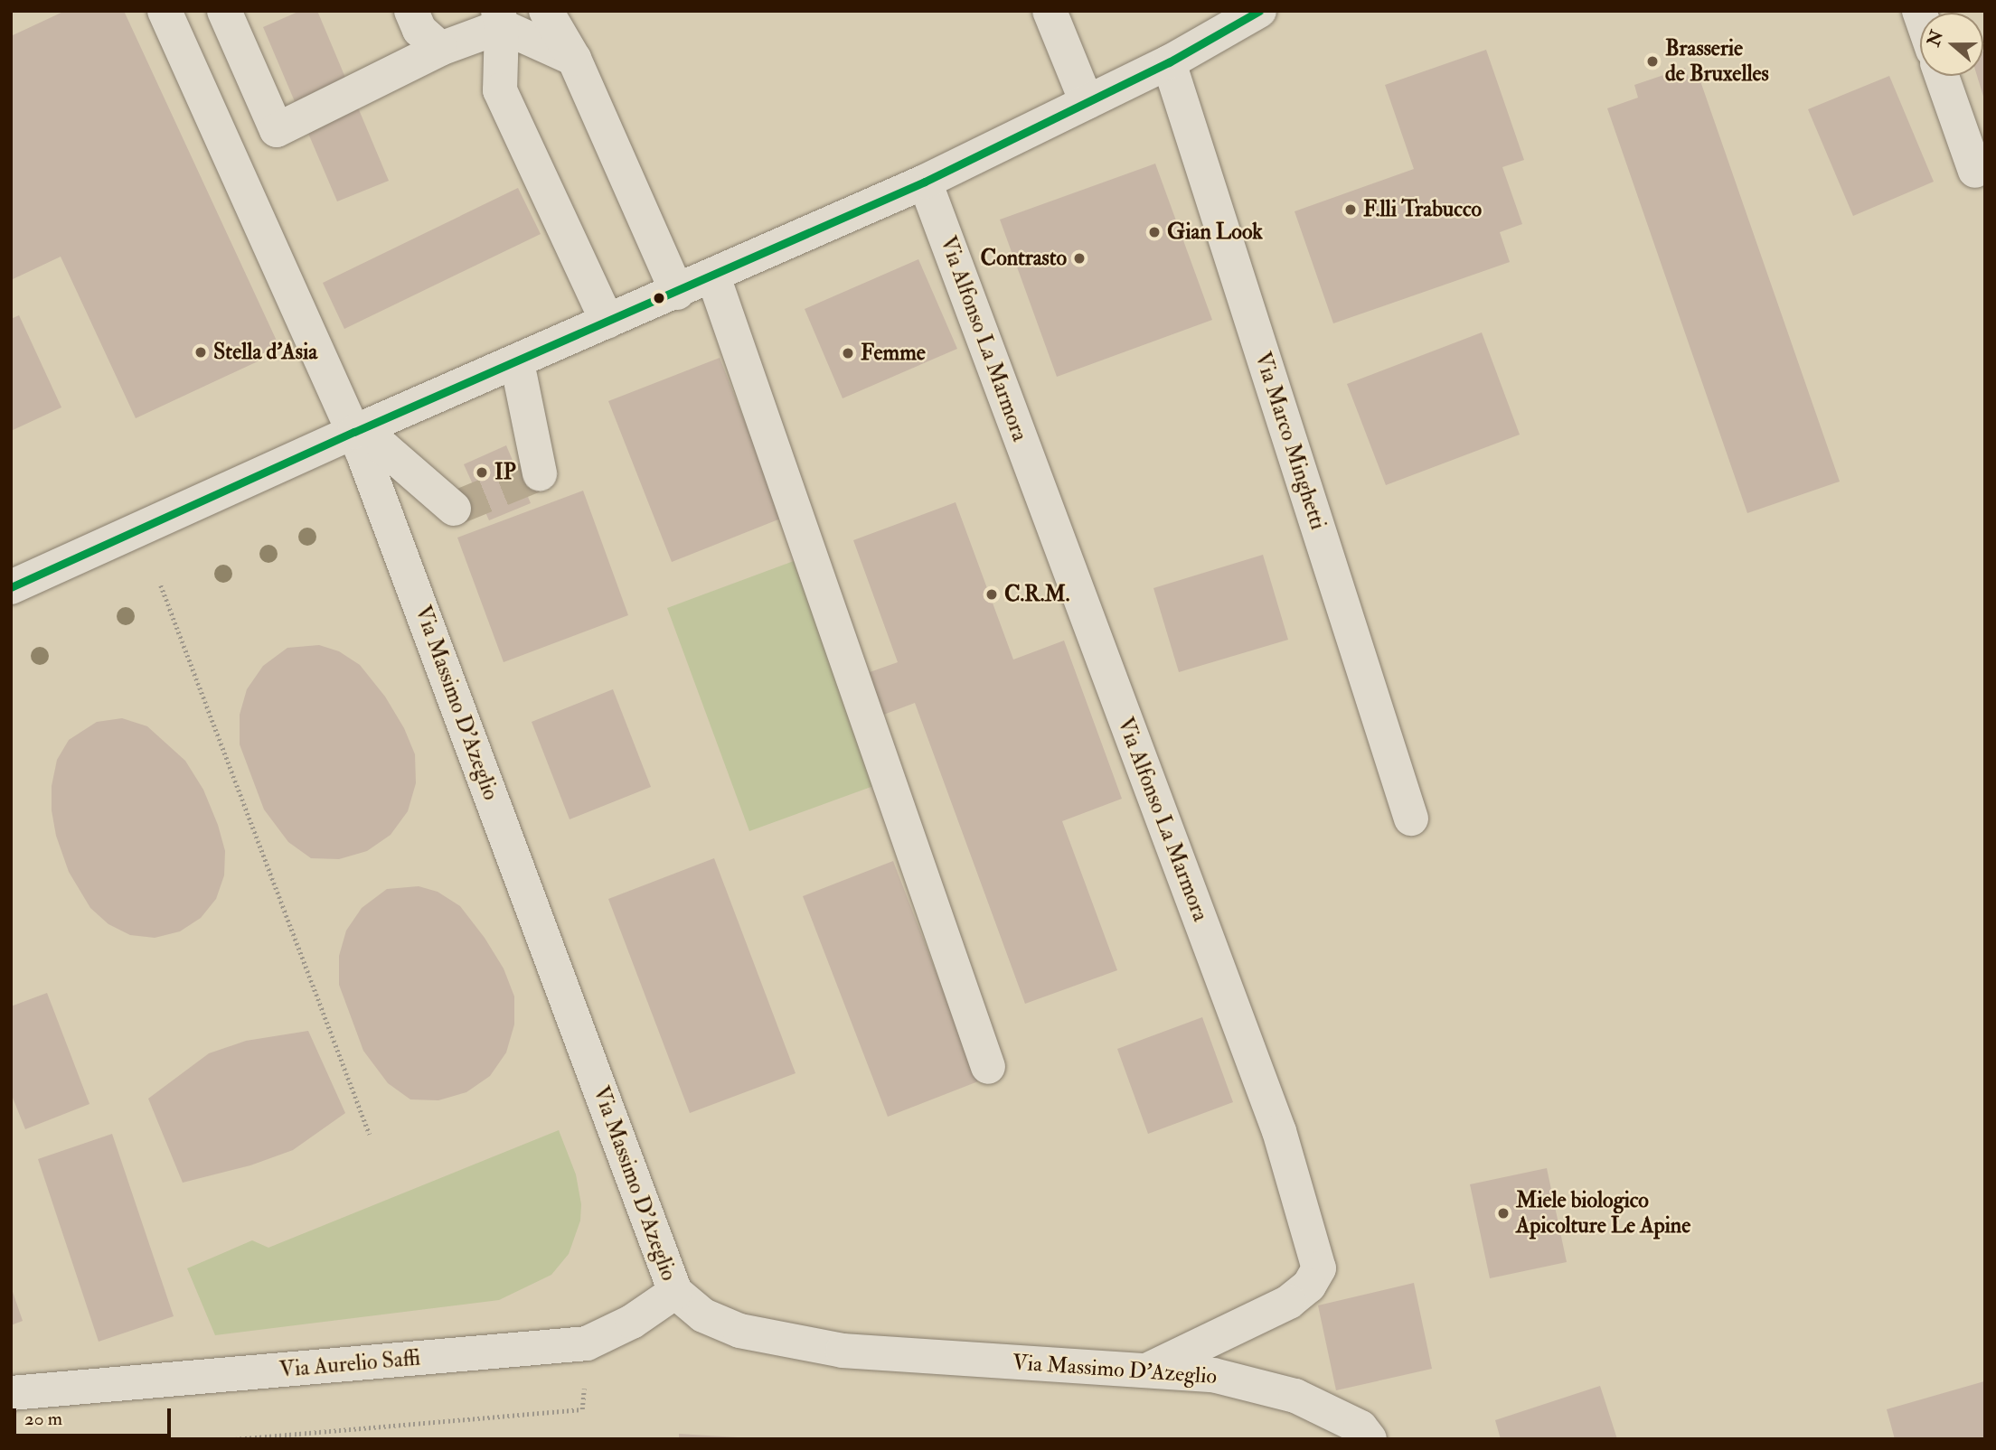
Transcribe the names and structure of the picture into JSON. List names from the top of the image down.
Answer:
{
  "streets": {
    "street": [
      "Via Alfonso La Marmora",
      "Via Marco Minghetti",
      "Via Massimo D'Azeglio",
      "Via Aurelio Saffi"
    ]
  },
  "crossings": [
    ["Via Alfonso La Marmora", "Via Massimo D'Azeglio"],
    ["Via Massimo D'Azeglio", "Via Aurelio Saffi"]
  ],
  "places": [
    "Brasserie de Bruxelles",
    "F.lli Trabucco",
    "Gian Look",
    "Contrasto",
    "Stella d'Asia",
    "Femme",
    "IP",
    "C.R.M.",
    "Miele biologico Apicolture Le Apine"
  ],
  "scale_bar": "20 m",
  "north": "left"
}
